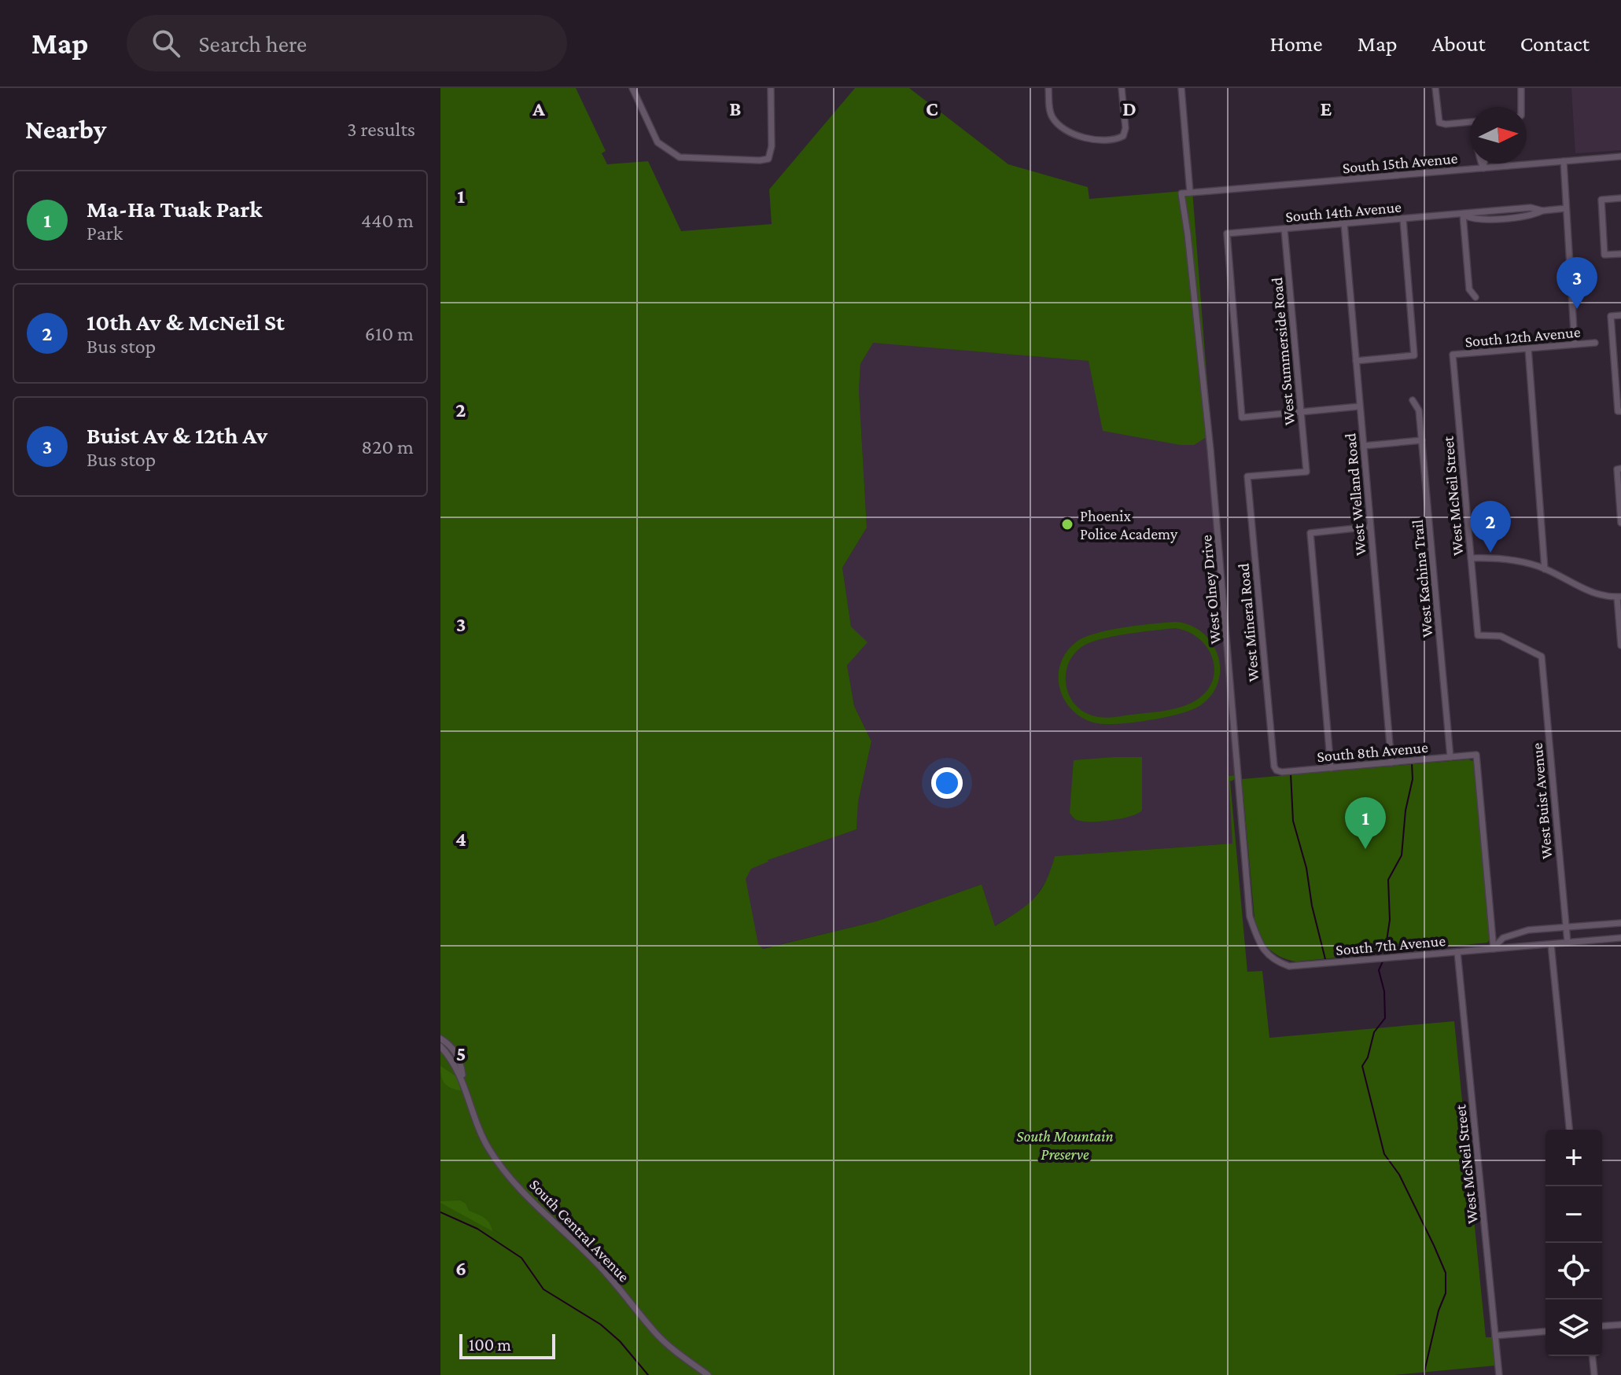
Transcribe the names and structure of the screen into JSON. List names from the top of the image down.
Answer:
{
  "streets": {
    "street": [
      "South 15th Avenue",
      "South 14th Avenue",
      "South 12th Avenue",
      "West Summerside Road",
      "West Welland Road",
      "West McNeil Street",
      "West Kachina Trail",
      "West Olney Drive",
      "West Mineral Road",
      "South 8th Avenue",
      "West Buist Avenue",
      "South 7th Avenue",
      "South Central Avenue"
    ]
  },
  "crossings": [
    ["South 15th Avenue", "West Olney Drive"],
    ["South 14th Avenue", "West Summerside Road"],
    ["South 14th Avenue", "West Welland Road"],
    ["South 12th Avenue", "West McNeil Street"],
    ["West Summerside Road", "West Mineral Road"],
    ["West Welland Road", "South 8th Avenue"],
    ["West McNeil Street", "West Buist Avenue"],
    ["West McNeil Street", "South 7th Avenue"],
    ["West Kachina Trail", "South 8th Avenue"],
    ["West Olney Drive", "South 7th Avenue"],
    ["West Mineral Road", "South 8th Avenue"],
    ["South 8th Avenue", "South 7th Avenue"],
    ["West Buist Avenue", "South 7th Avenue"]
  ],
  "parks": ["South Mountain Preserve"],
  "places": ["Phoenix Police Academy"],
  "scale_bar": "100 m",
  "north": "right",
  "page": {
    "header": "Map",
    "search": "Search here",
    "nav": [
      "Home",
      "Map",
      "About",
      "Contact"
    ],
    "heading": ["Nearby", "3 results"],
    "list": [
      {
        "mark": "1",
        "name": "Ma-Ha Tuak Park",
        "note": "Park",
        "value": "440 m"
      },
      {
        "mark": "2",
        "name": "10th Av & McNeil St",
        "note": "Bus stop",
        "value": "610 m"
      },
      {
        "mark": "3",
        "name": "Buist Av & 12th Av",
        "note": "Bus stop",
        "value": "820 m"
      }
    ],
    "pins": ["3", "2", "1"],
    "map_buttons": ["+", "−"],
    "scale": "100 m"
  },
  "grid": {
    "columns": [
      "A",
      "B",
      "C",
      "D",
      "E"
    ],
    "rows": [
      "1",
      "2",
      "3",
      "4",
      "5",
      "6"
    ]
  }
}
